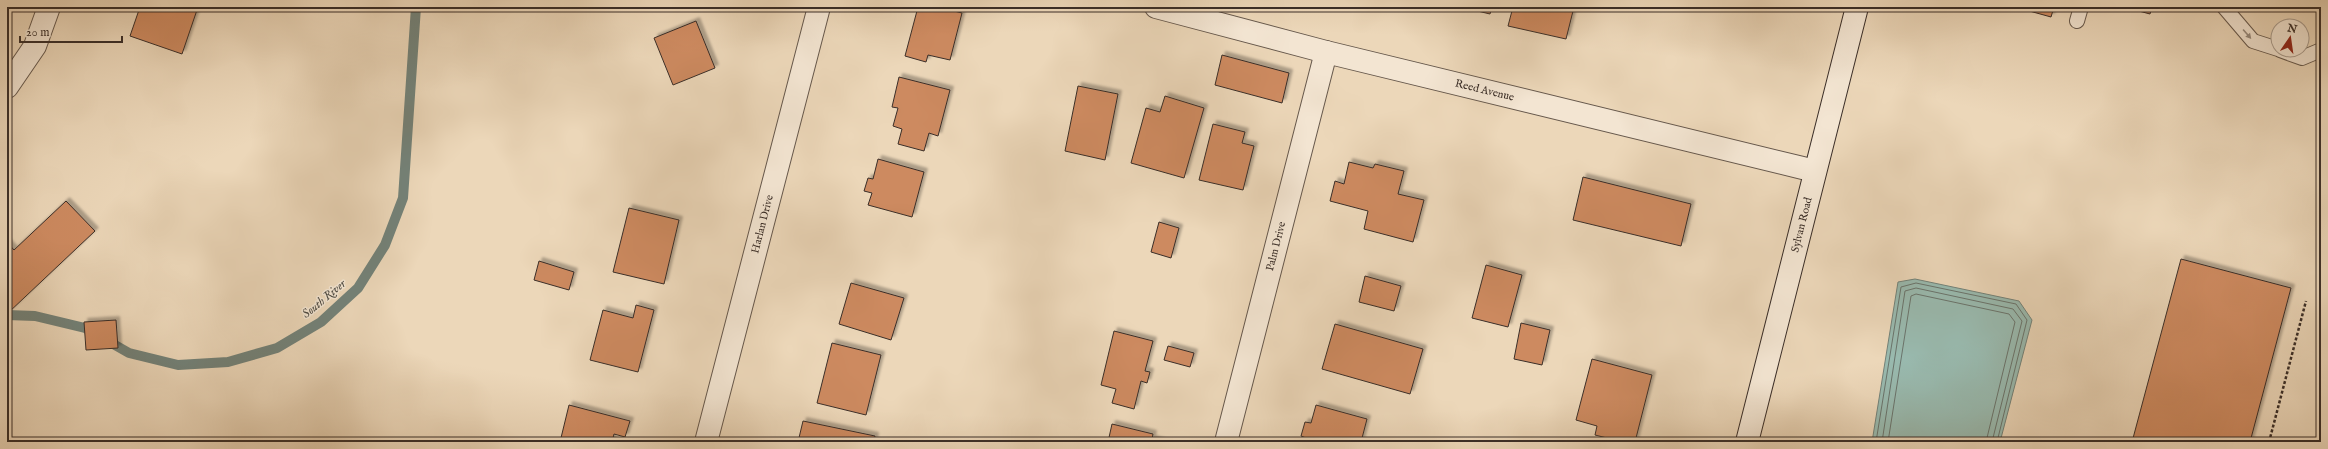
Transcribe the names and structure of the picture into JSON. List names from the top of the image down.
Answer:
{
  "streets": {
    "street": [
      "Reed Avenue",
      "Harlan Drive",
      "Sylvan Road",
      "Palm Drive"
    ]
  },
  "crossings": [
    ["Reed Avenue", "Sylvan Road"],
    ["Reed Avenue", "Palm Drive"]
  ],
  "water": ["South River"],
  "scale_bar": "20 m",
  "north": "top"
}
